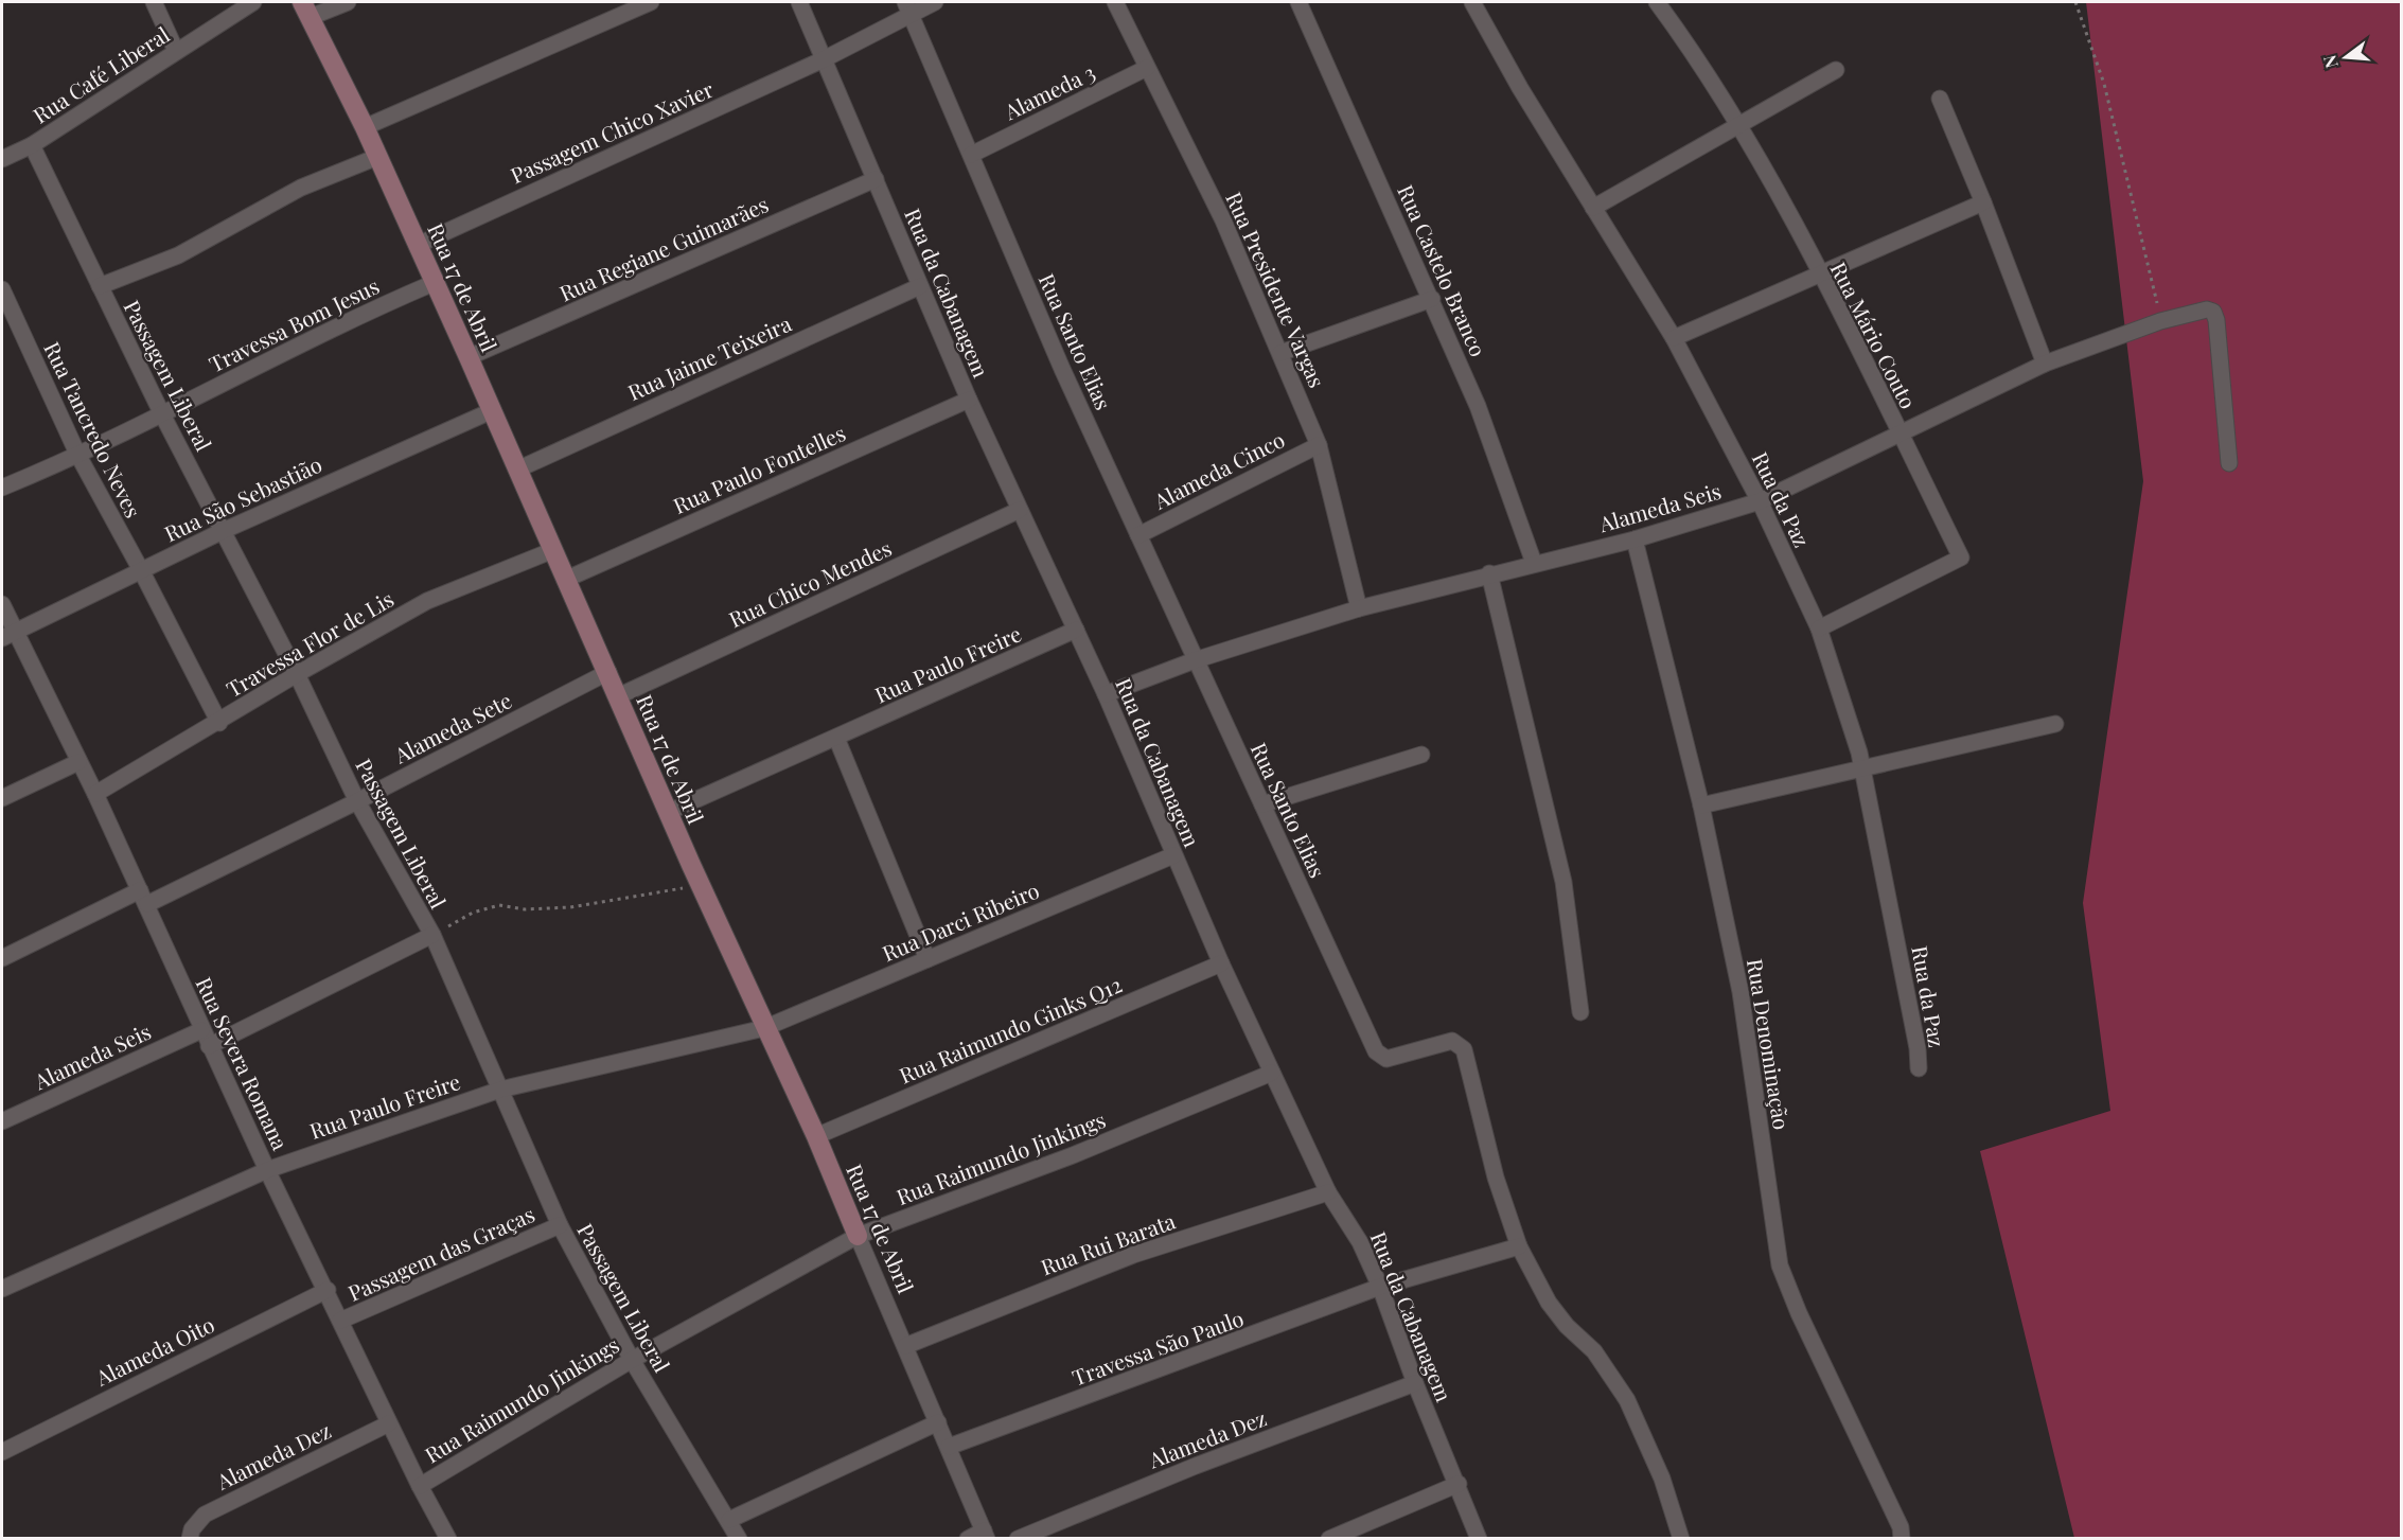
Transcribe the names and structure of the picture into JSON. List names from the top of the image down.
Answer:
{
  "streets": {
    "street": [
      "Rua Café Liberal",
      "Alameda 3",
      "Passagem Chico Xavier",
      "Rua Regiane Guimarães",
      "Rua Castelo Branco",
      "Rua 17 de Abril",
      "Rua Presidente Vargas",
      "Rua da Cabanagem",
      "Travessa Bom Jesus",
      "Rua Mário Couto",
      "Rua Santo Elias",
      "Rua Jaime Teixeira",
      "Passagem Liberal",
      "Rua Tancredo Neves",
      "Rua Paulo Fontelles",
      "Alameda Cinco",
      "Rua São Sebastião",
      "Rua da Paz",
      "Alameda Seis",
      "Rua Chico Mendes",
      "Travessa Flor de Lis",
      "Rua Paulo Freire",
      "Alameda Sete",
      "Rua Darci Ribeiro",
      "Rua Raimundo Ginks Q12",
      "Rua Denominação",
      "Rua Severa Romana",
      "Rua Raimundo Jinkings",
      "Rua Rui Barata",
      "Passagem das Graças",
      "Travessa São Paulo",
      "Alameda Oito",
      "Alameda Dez"
    ]
  },
  "crossings": [
    ["Rua Café Liberal", "Passagem Liberal"],
    ["Alameda 3", "Rua Presidente Vargas"],
    ["Alameda 3", "Rua Santo Elias"],
    ["Passagem Chico Xavier", "Rua 17 de Abril"],
    ["Passagem Chico Xavier", "Rua da Cabanagem"],
    ["Passagem Chico Xavier", "Rua Santo Elias"],
    ["Rua Regiane Guimarães", "Rua 17 de Abril"],
    ["Rua Regiane Guimarães", "Rua da Cabanagem"],
    ["Rua Castelo Branco", "Alameda Seis"],
    ["Rua 17 de Abril", "Travessa Bom Jesus"],
    ["Rua 17 de Abril", "Rua Jaime Teixeira"],
    ["Rua 17 de Abril", "Rua Paulo Fontelles"],
    ["Rua 17 de Abril", "Rua São Sebastião"],
    ["Rua 17 de Abril", "Rua Chico Mendes"],
    ["Rua 17 de Abril", "Travessa Flor de Lis"],
    ["Rua 17 de Abril", "Rua Paulo Freire"],
    ["Rua 17 de Abril", "Alameda Sete"],
    ["Rua 17 de Abril", "Rua Darci Ribeiro"],
    ["Rua 17 de Abril", "Rua Raimundo Ginks Q12"],
    ["Rua 17 de Abril", "Rua Raimundo Jinkings"],
    ["Rua 17 de Abril", "Rua Rui Barata"],
    ["Rua 17 de Abril", "Travessa São Paulo"],
    ["Rua Presidente Vargas", "Alameda Cinco"],
    ["Rua Presidente Vargas", "Alameda Seis"],
    ["Rua da Cabanagem", "Rua Jaime Teixeira"],
    ["Rua da Cabanagem", "Rua Paulo Fontelles"],
    ["Rua da Cabanagem", "Alameda Seis"],
    ["Rua da Cabanagem", "Rua Chico Mendes"],
    ["Rua da Cabanagem", "Rua Paulo Freire"],
    ["Rua da Cabanagem", "Rua Darci Ribeiro"],
    ["Rua da Cabanagem", "Rua Raimundo Ginks Q12"],
    ["Rua da Cabanagem", "Rua Raimundo Jinkings"],
    ["Rua da Cabanagem", "Rua Rui Barata"],
    ["Rua da Cabanagem", "Travessa São Paulo"],
    ["Rua da Cabanagem", "Alameda Dez"],
    ["Travessa Bom Jesus", "Passagem Liberal"],
    ["Travessa Bom Jesus", "Rua Tancredo Neves"],
    ["Rua Mário Couto", "Rua da Paz"],
    ["Rua Mário Couto", "Alameda Seis"],
    ["Rua Santo Elias", "Alameda Cinco"],
    ["Rua Santo Elias", "Alameda Seis"],
    ["Rua Santo Elias", "Travessa São Paulo"],
    ["Passagem Liberal", "Rua São Sebastião"],
    ["Passagem Liberal", "Travessa Flor de Lis"],
    ["Passagem Liberal", "Rua Paulo Freire"],
    ["Passagem Liberal", "Alameda Sete"],
    ["Passagem Liberal", "Rua Raimundo Jinkings"],
    ["Passagem Liberal", "Passagem das Graças"],
    ["Rua Tancredo Neves", "Rua São Sebastião"],
    ["Rua Tancredo Neves", "Travessa Flor de Lis"],
    ["Rua São Sebastião", "Rua Severa Romana"],
    ["Rua da Paz", "Alameda Seis"],
    ["Alameda Seis", "Rua Denominação"],
    ["Alameda Seis", "Rua Severa Romana"],
    ["Travessa Flor de Lis", "Rua Severa Romana"],
    ["Rua Paulo Freire", "Rua Darci Ribeiro"],
    ["Rua Paulo Freire", "Rua Severa Romana"],
    ["Alameda Sete", "Rua Severa Romana"],
    ["Rua Severa Romana", "Rua Raimundo Jinkings"],
    ["Rua Severa Romana", "Passagem das Graças"],
    ["Rua Severa Romana", "Alameda Oito"],
    ["Rua Severa Romana", "Alameda Dez"]
  ],
  "north": "left"
}
